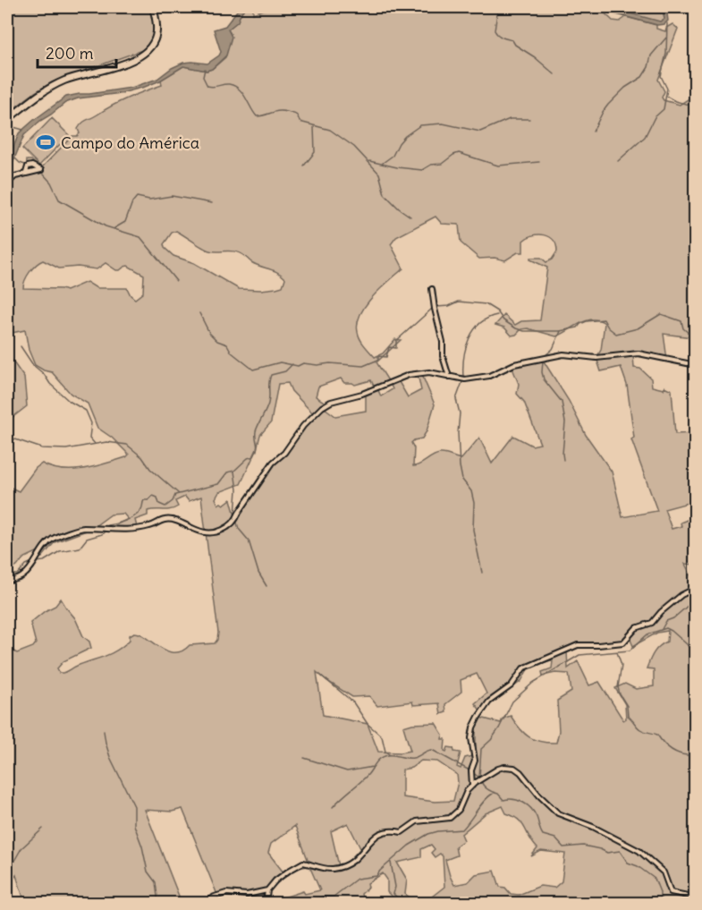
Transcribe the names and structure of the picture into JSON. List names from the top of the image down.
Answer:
{
  "places": {
    "sports": ["Campo do América"]
  },
  "scale_bar": "200 m"
}
